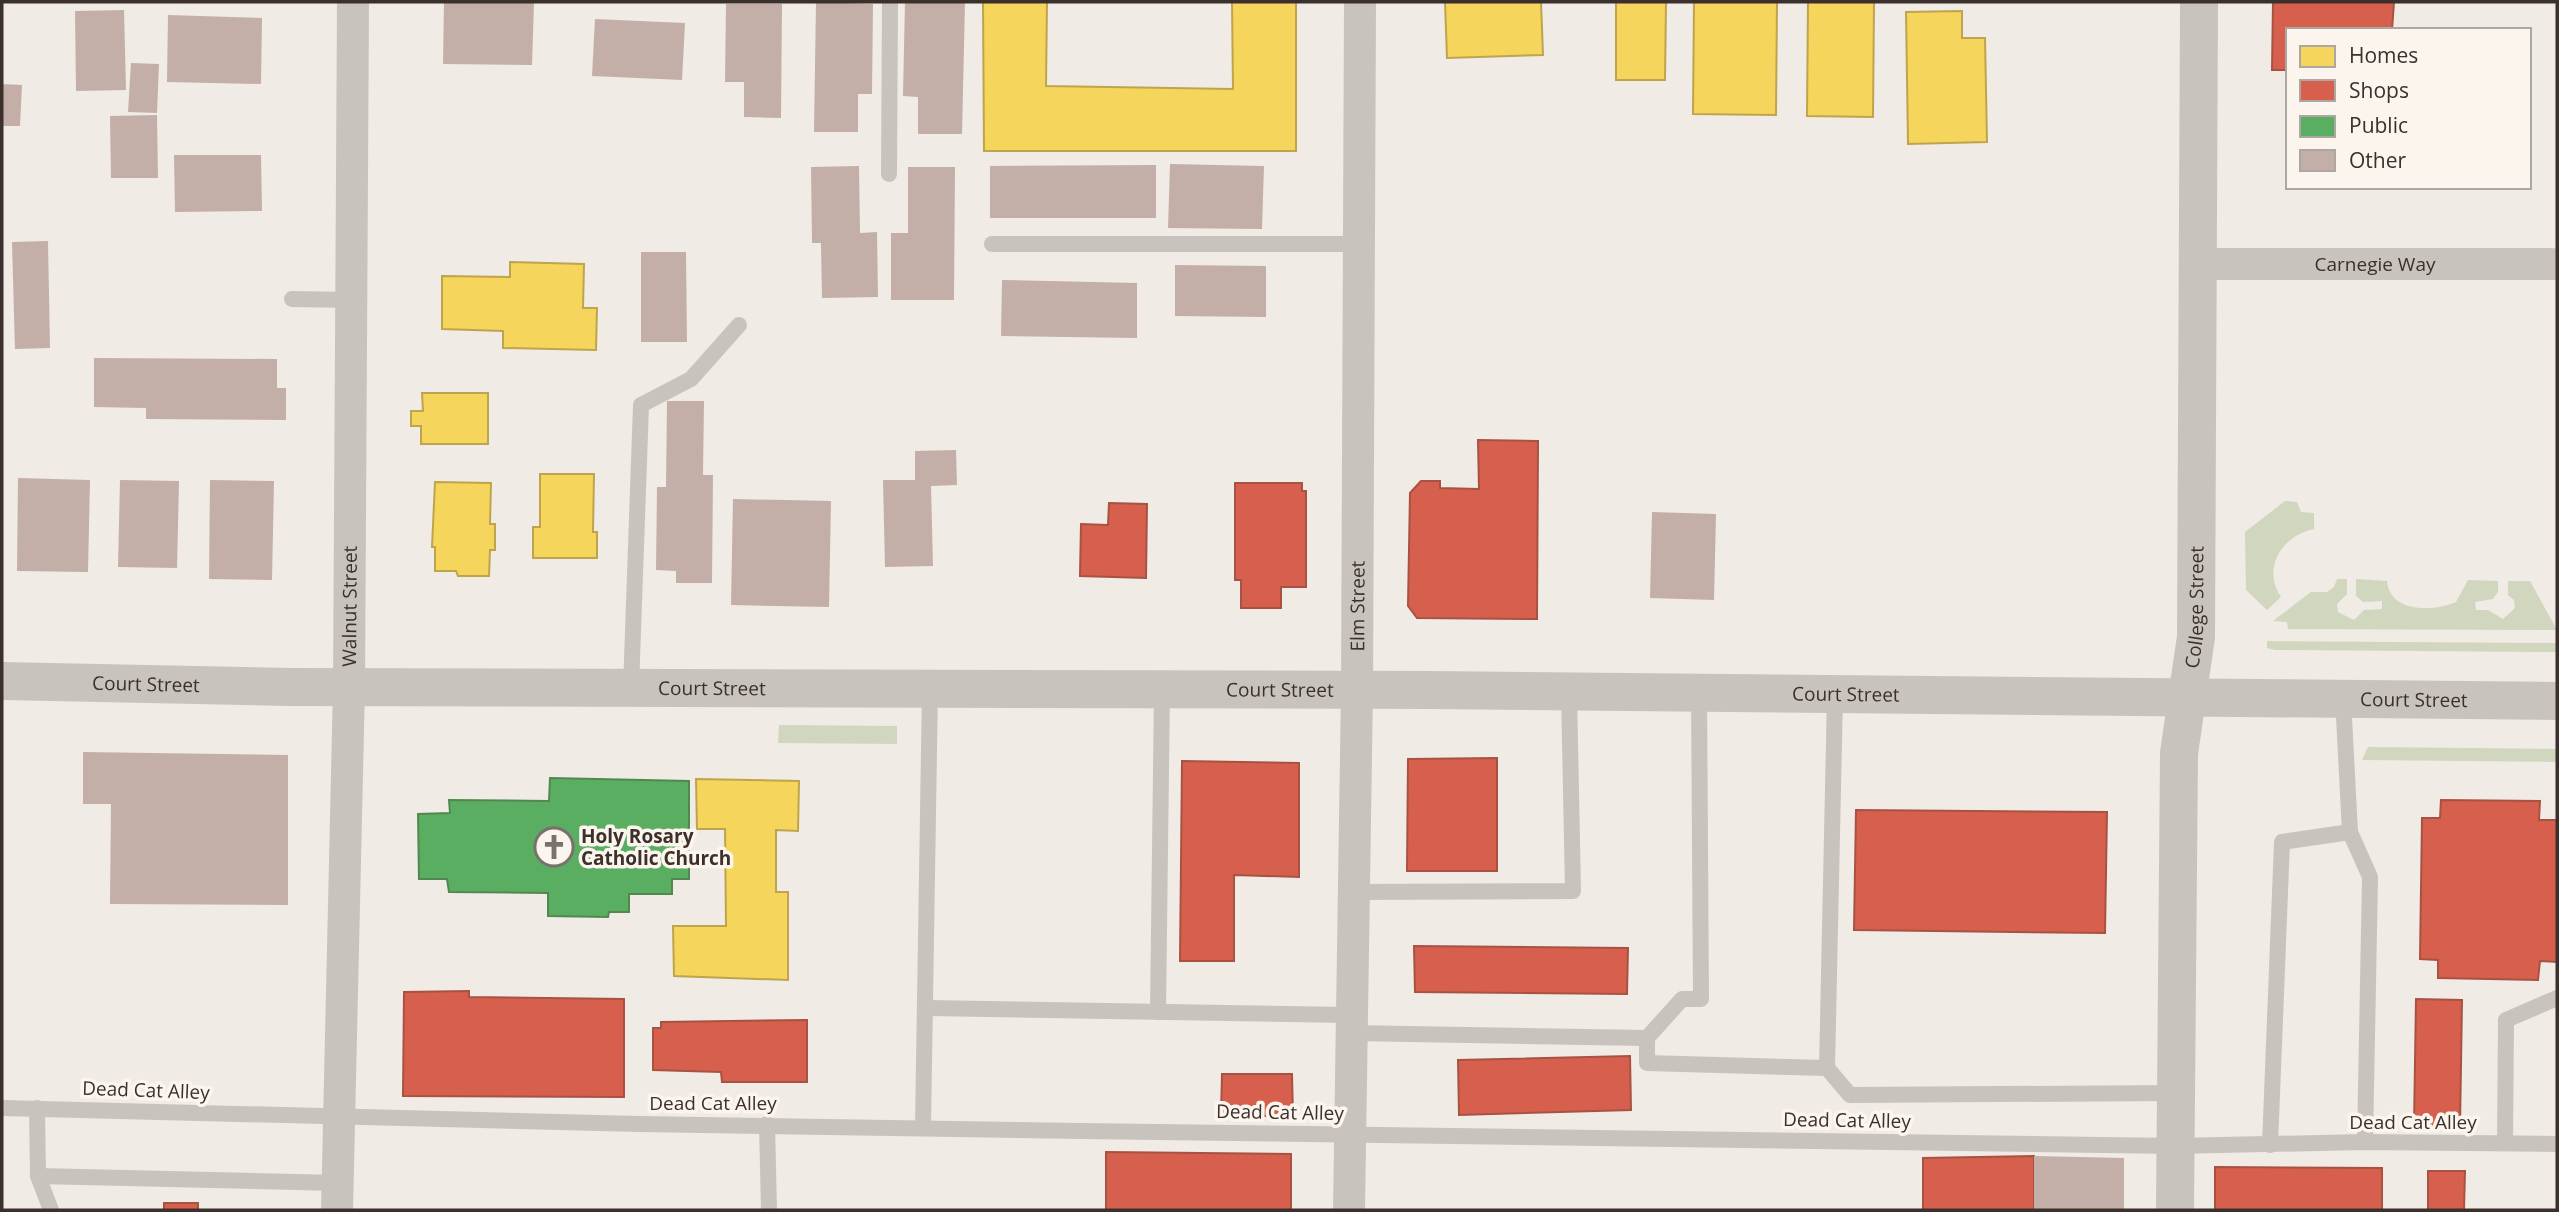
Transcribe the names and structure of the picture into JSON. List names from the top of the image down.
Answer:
{
  "streets": {
    "street": [
      "Carnegie Way",
      "Walnut Street",
      "Elm Street",
      "College Street",
      "Court Street"
    ],
    "lane": ["Dead Cat Alley"]
  },
  "crossings": [
    ["Carnegie Way", "College Street"],
    ["Walnut Street", "Court Street"],
    ["Walnut Street", "Dead Cat Alley"],
    ["Elm Street", "Court Street"],
    ["Elm Street", "Dead Cat Alley"],
    ["College Street", "Court Street"],
    ["College Street", "Dead Cat Alley"]
  ],
  "places": {
    "church": ["Holy Rosary Catholic Church"]
  },
  "legend": [
    "Homes",
    "Shops",
    "Public",
    "Other"
  ]
}
